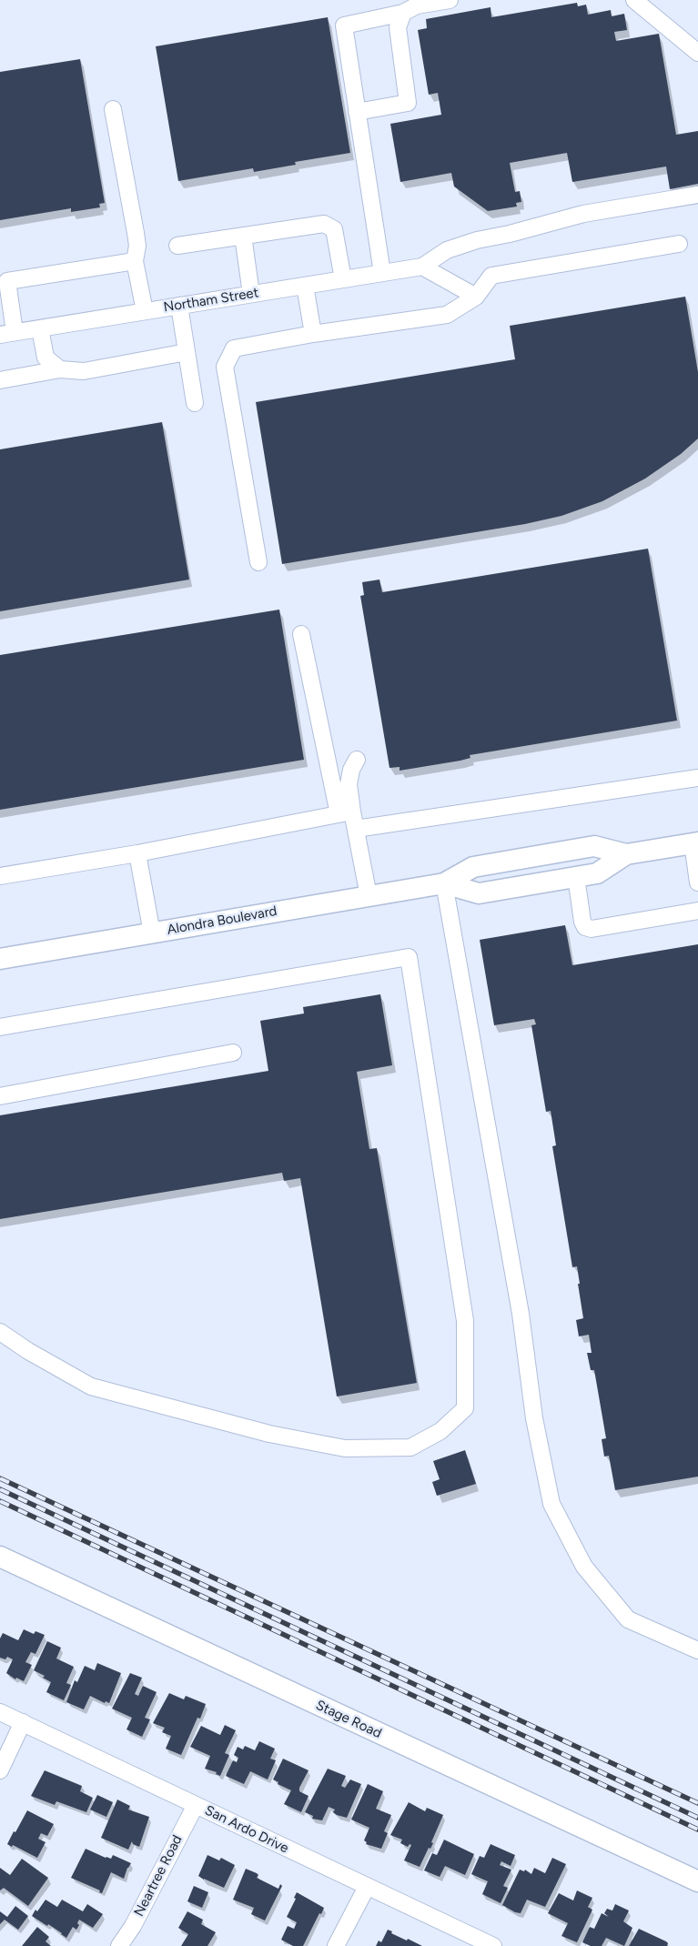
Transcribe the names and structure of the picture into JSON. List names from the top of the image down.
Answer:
{
  "streets": {
    "main road": ["Alondra Boulevard", "Stage Road"],
    "street": ["Northam Street", "San Ardo Drive", "Neartree Road"]
  },
  "crossings": [
    ["San Ardo Drive", "Neartree Road"]
  ]
}
